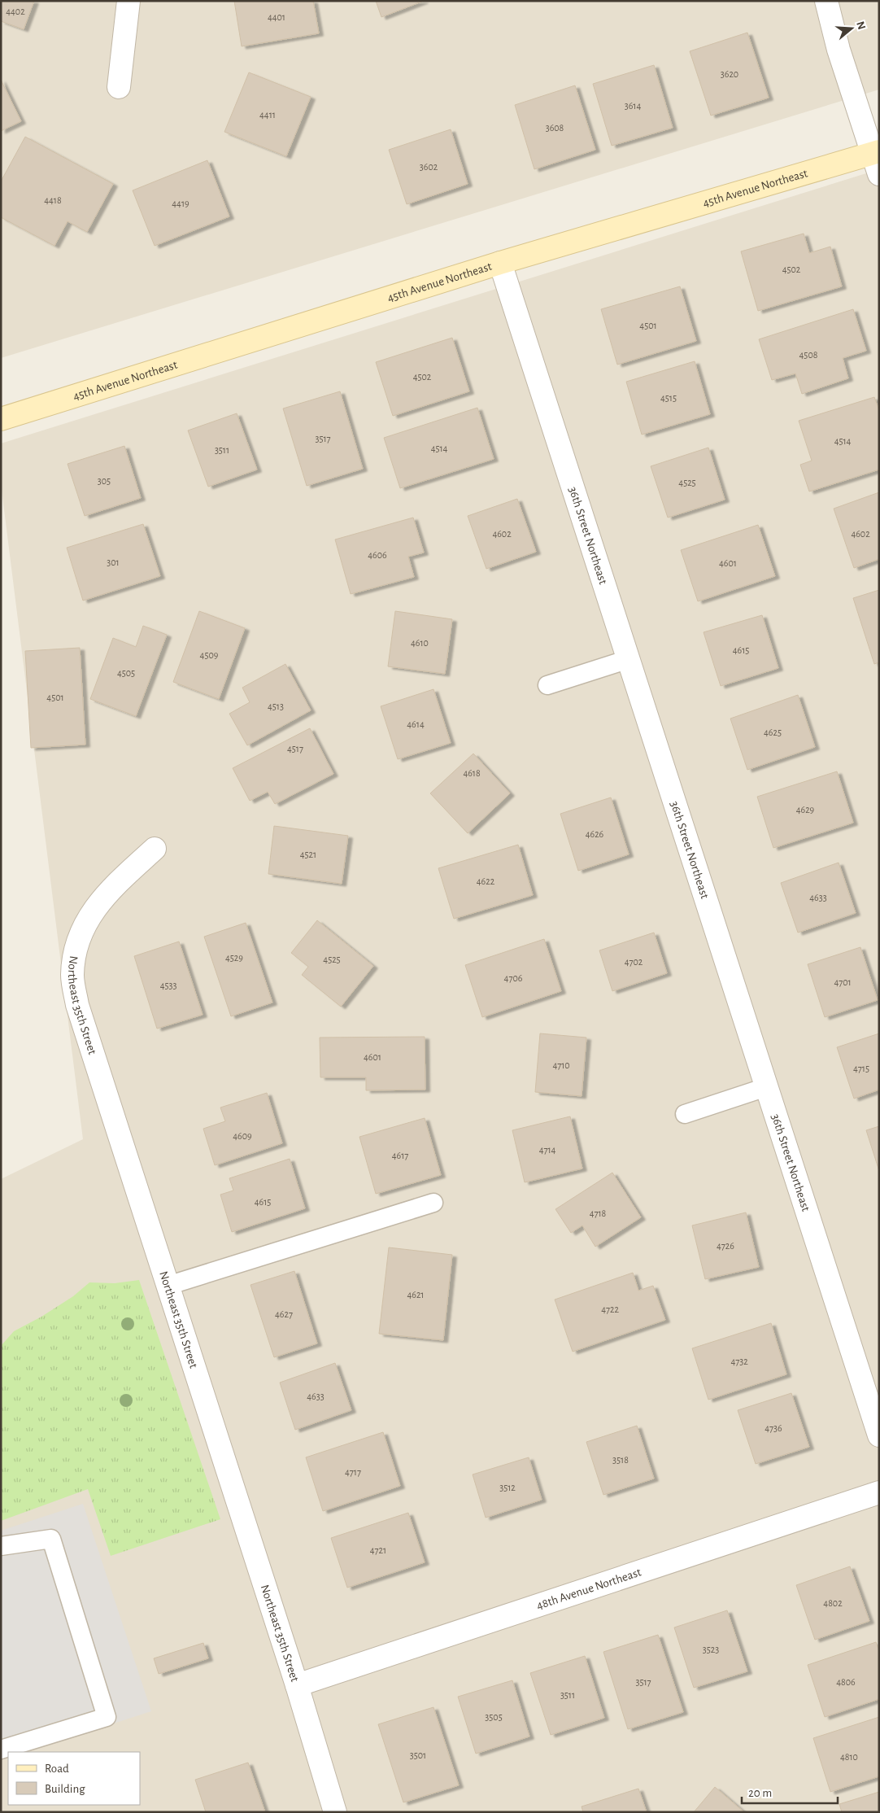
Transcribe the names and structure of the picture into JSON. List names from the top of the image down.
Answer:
{
  "streets": {
    "street": [
      "45th Avenue Northeast",
      "36th Street Northeast",
      "Northeast 35th Street",
      "48th Avenue Northeast"
    ]
  },
  "crossings": [
    ["45th Avenue Northeast", "36th Street Northeast"],
    ["Northeast 35th Street", "48th Avenue Northeast"]
  ],
  "house_numbers": [
    "4402",
    "4401",
    "3620",
    "3614",
    "4411",
    "3608",
    "3602",
    "4418",
    "4419",
    "4502",
    "4501",
    "4508",
    "4502",
    "4515",
    "3517",
    "4514",
    "4514",
    "3511",
    "305",
    "4525",
    "4602",
    "4602",
    "4606",
    "301",
    "4601",
    "4610",
    "4615",
    "4509",
    "4505",
    "4501",
    "4513",
    "4614",
    "4625",
    "4517",
    "4618",
    "4629",
    "4626",
    "4521",
    "4622",
    "4633",
    "4529",
    "4525",
    "4702",
    "4706",
    "4701",
    "4533",
    "4601",
    "4710",
    "4715",
    "4609",
    "4714",
    "4617",
    "4615",
    "4718",
    "4726",
    "4621",
    "4722",
    "4627",
    "4732",
    "4633",
    "4736",
    "3518",
    "4717",
    "3512",
    "4721",
    "4802",
    "3523",
    "3517",
    "4806",
    "3511",
    "3505",
    "3501",
    "4810"
  ],
  "legend": ["Road", "Building"],
  "scale_bar": "20 m",
  "north": "right"
}
